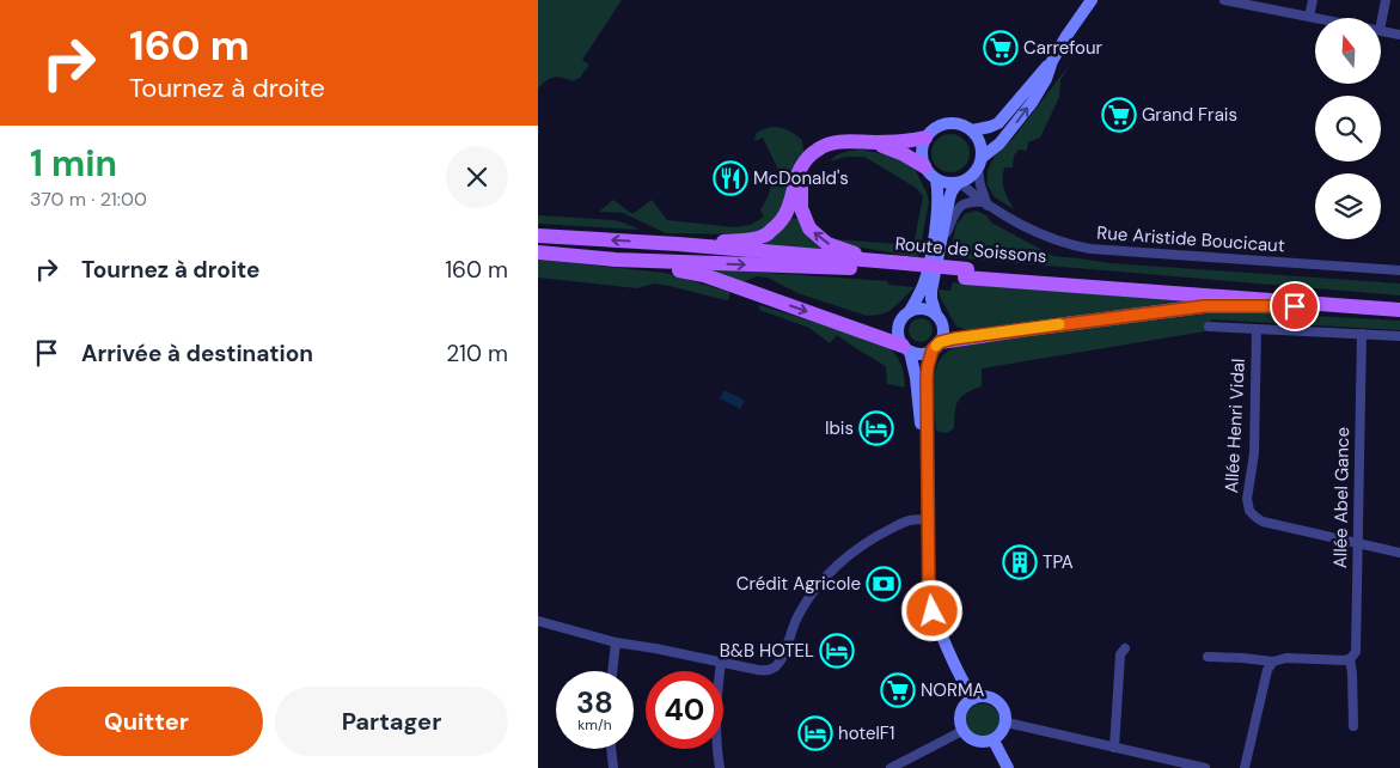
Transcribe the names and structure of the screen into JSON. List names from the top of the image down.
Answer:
{
  "streets": {
    "main road": ["Route de Soissons"],
    "street": ["Rue Aristide Boucicaut", "Allée Henri Vidal", "Allée Abel Gance"]
  },
  "crossings": [
    ["Allée Henri Vidal", "Allée Abel Gance"]
  ],
  "places": {
    "supermarket": ["Carrefour", "Grand Frais", "NORMA"],
    "restaurant": ["McDonald's"],
    "hotel": ["Ibis", "B&B HOTEL", "hotelF1"],
    "building": ["TPA"],
    "bank": ["Crédit Agricole"]
  },
  "north": "top",
  "page": {
    "turn": ["160 m", "Tournez à droite"],
    "heading": ["1 min", "370 m · 21:00"],
    "list": [
      {
        "name": "Tournez à droite",
        "value": "160 m"
      },
      {
        "name": "Arrivée à destination",
        "value": "210 m"
      }
    ],
    "speed": "38 km/h",
    "limit": "40",
    "buttons": ["Quitter", "Partager"]
  }
}
